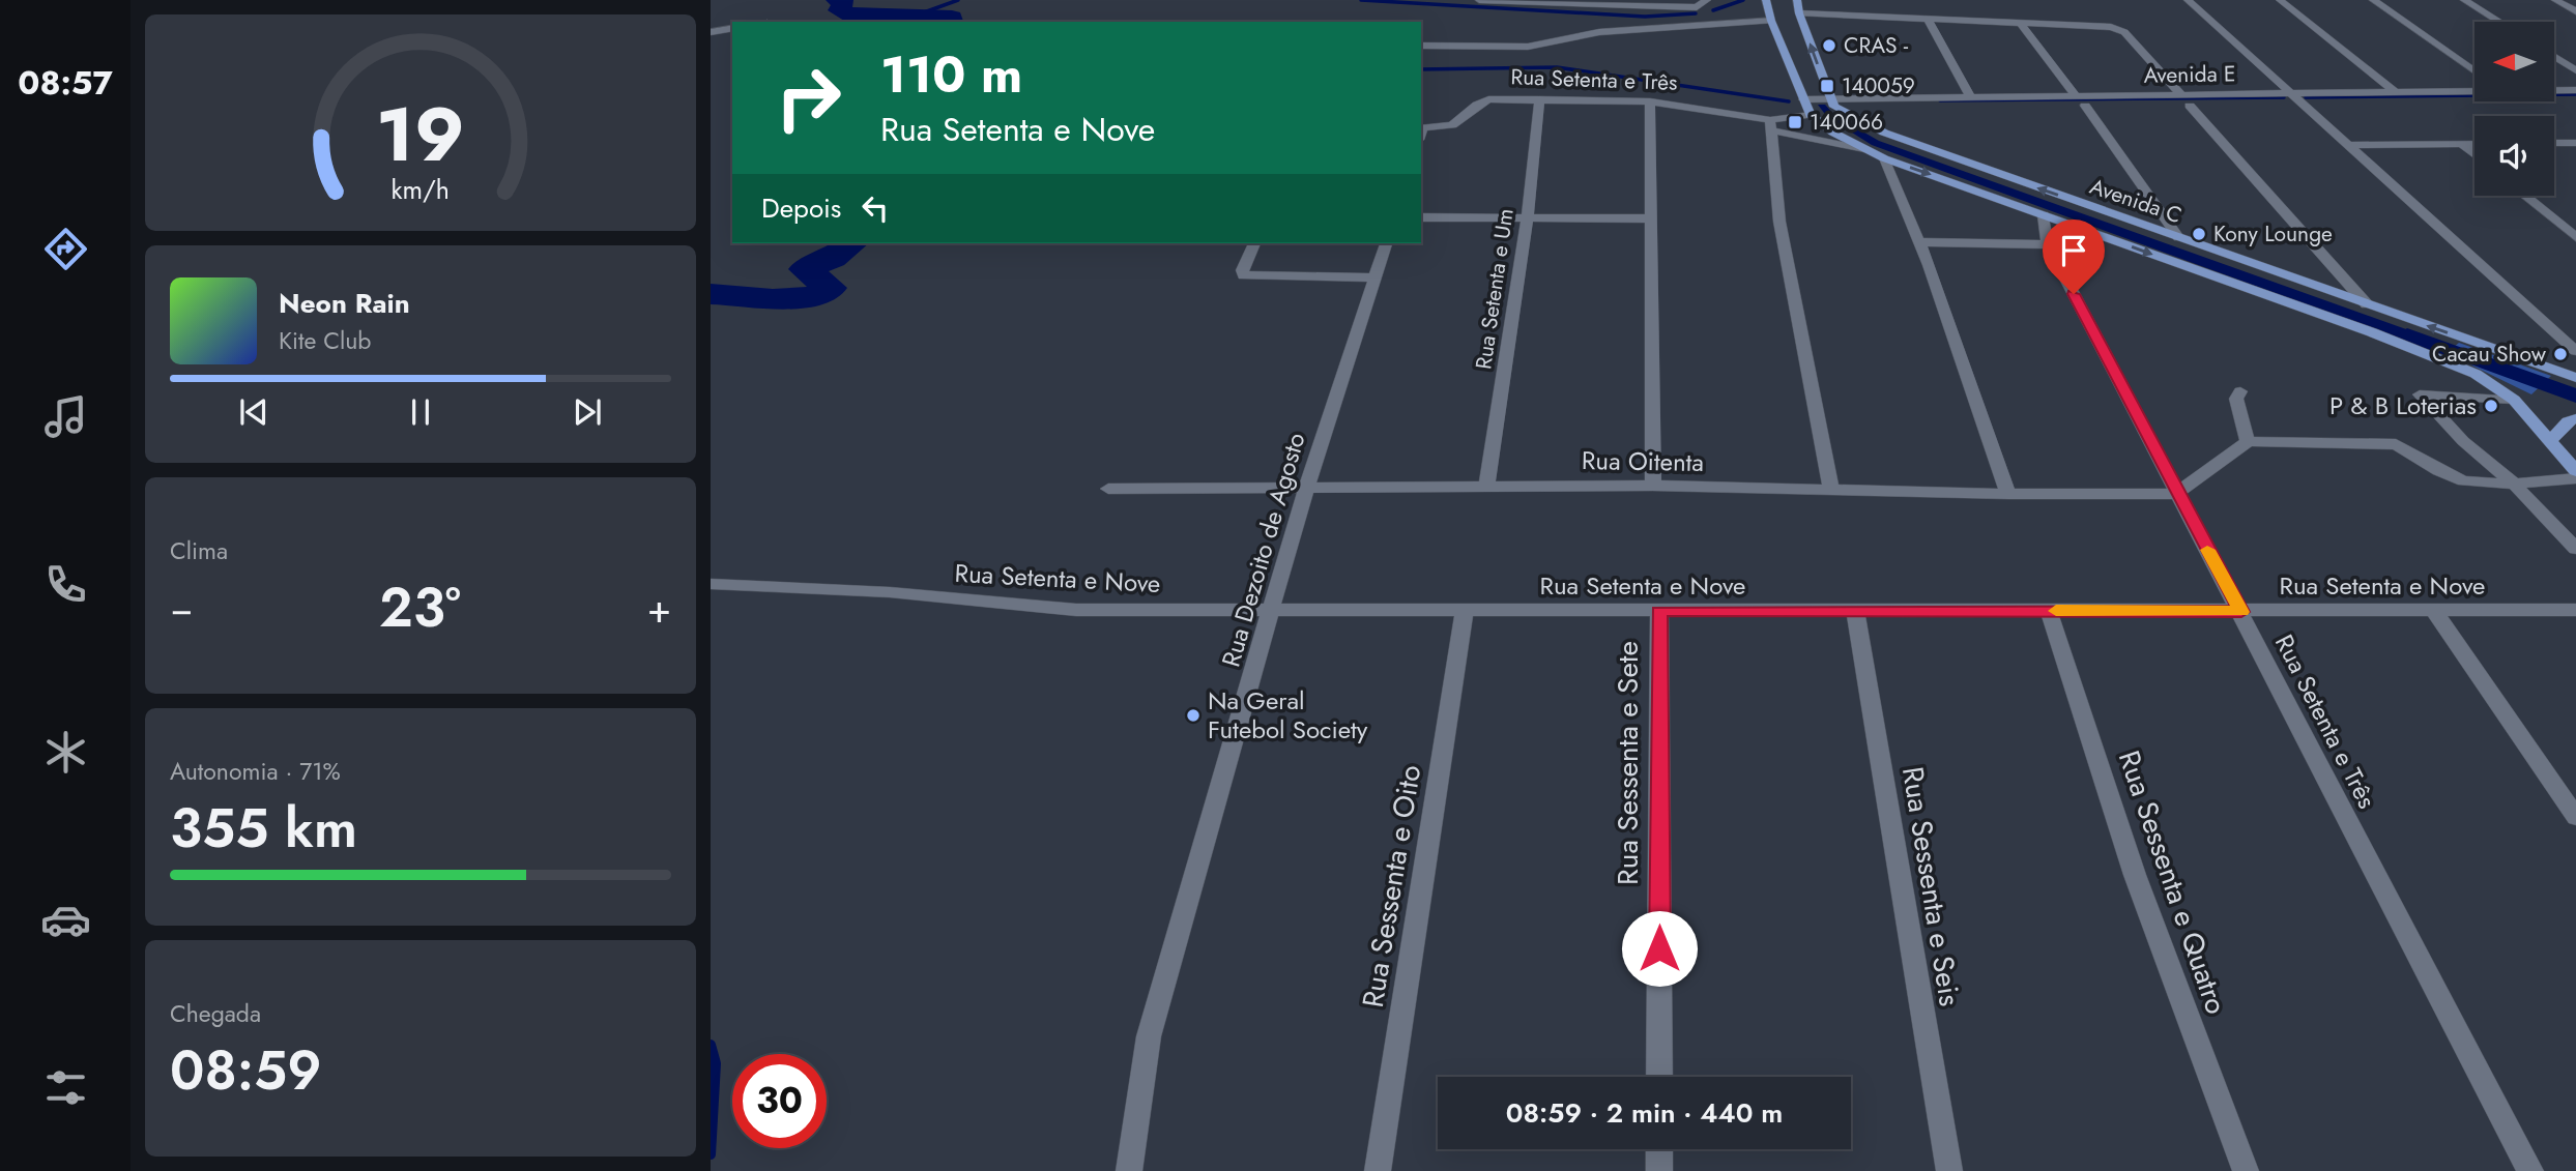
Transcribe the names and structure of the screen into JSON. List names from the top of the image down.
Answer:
{
  "streets": {
    "main road": ["Avenida C"],
    "street": [
      "Avenida E",
      "Rua Setenta e Três",
      "Rua Setenta e Um",
      "Rua Oitenta",
      "Rua Dezoito de Agosto",
      "Rua Setenta e Nove",
      "Rua Sessenta e Sete",
      "Rua Sessenta e Quatro",
      "Rua Sessenta e Oito",
      "Rua Sessenta e Seis"
    ]
  },
  "crossings": [
    ["Avenida E", "Avenida C"],
    ["Rua Setenta e Três", "Avenida C"],
    ["Rua Setenta e Três", "Rua Setenta e Um"],
    ["Rua Setenta e Três", "Rua Oitenta"],
    ["Rua Setenta e Três", "Rua Setenta e Nove"],
    ["Rua Setenta e Um", "Rua Oitenta"],
    ["Rua Oitenta", "Rua Dezoito de Agosto"],
    ["Rua Dezoito de Agosto", "Rua Setenta e Nove"],
    ["Rua Setenta e Nove", "Rua Sessenta e Sete"],
    ["Rua Setenta e Nove", "Rua Sessenta e Quatro"],
    ["Rua Setenta e Nove", "Rua Sessenta e Oito"],
    ["Rua Setenta e Nove", "Rua Sessenta e Seis"]
  ],
  "places": {
    "other": [
      "CRAS -",
      "Kony Lounge",
      "Cacau Show",
      "P & B Loterias",
      "Na Geral Futebol Society"
    ],
    "transit": ["140059", "140066"]
  },
  "north": "left",
  "page": {
    "tabs": "08:57",
    "turn": ["110 m", "Rua Setenta e Nove"],
    "then": "Depois",
    "song": ["Neon Rain", "Kite Club"],
    "tile": [
      "Clima",
      ["Autonomia · 71%", "355 km"],
      ["Chegada", "08:59"]
    ],
    "heat": ["−", "23°", "+"],
    "limit": "30",
    "trip": "08:59 · 2 min · 440 m",
    "gauge": ["19", "km/h"]
  }
}
